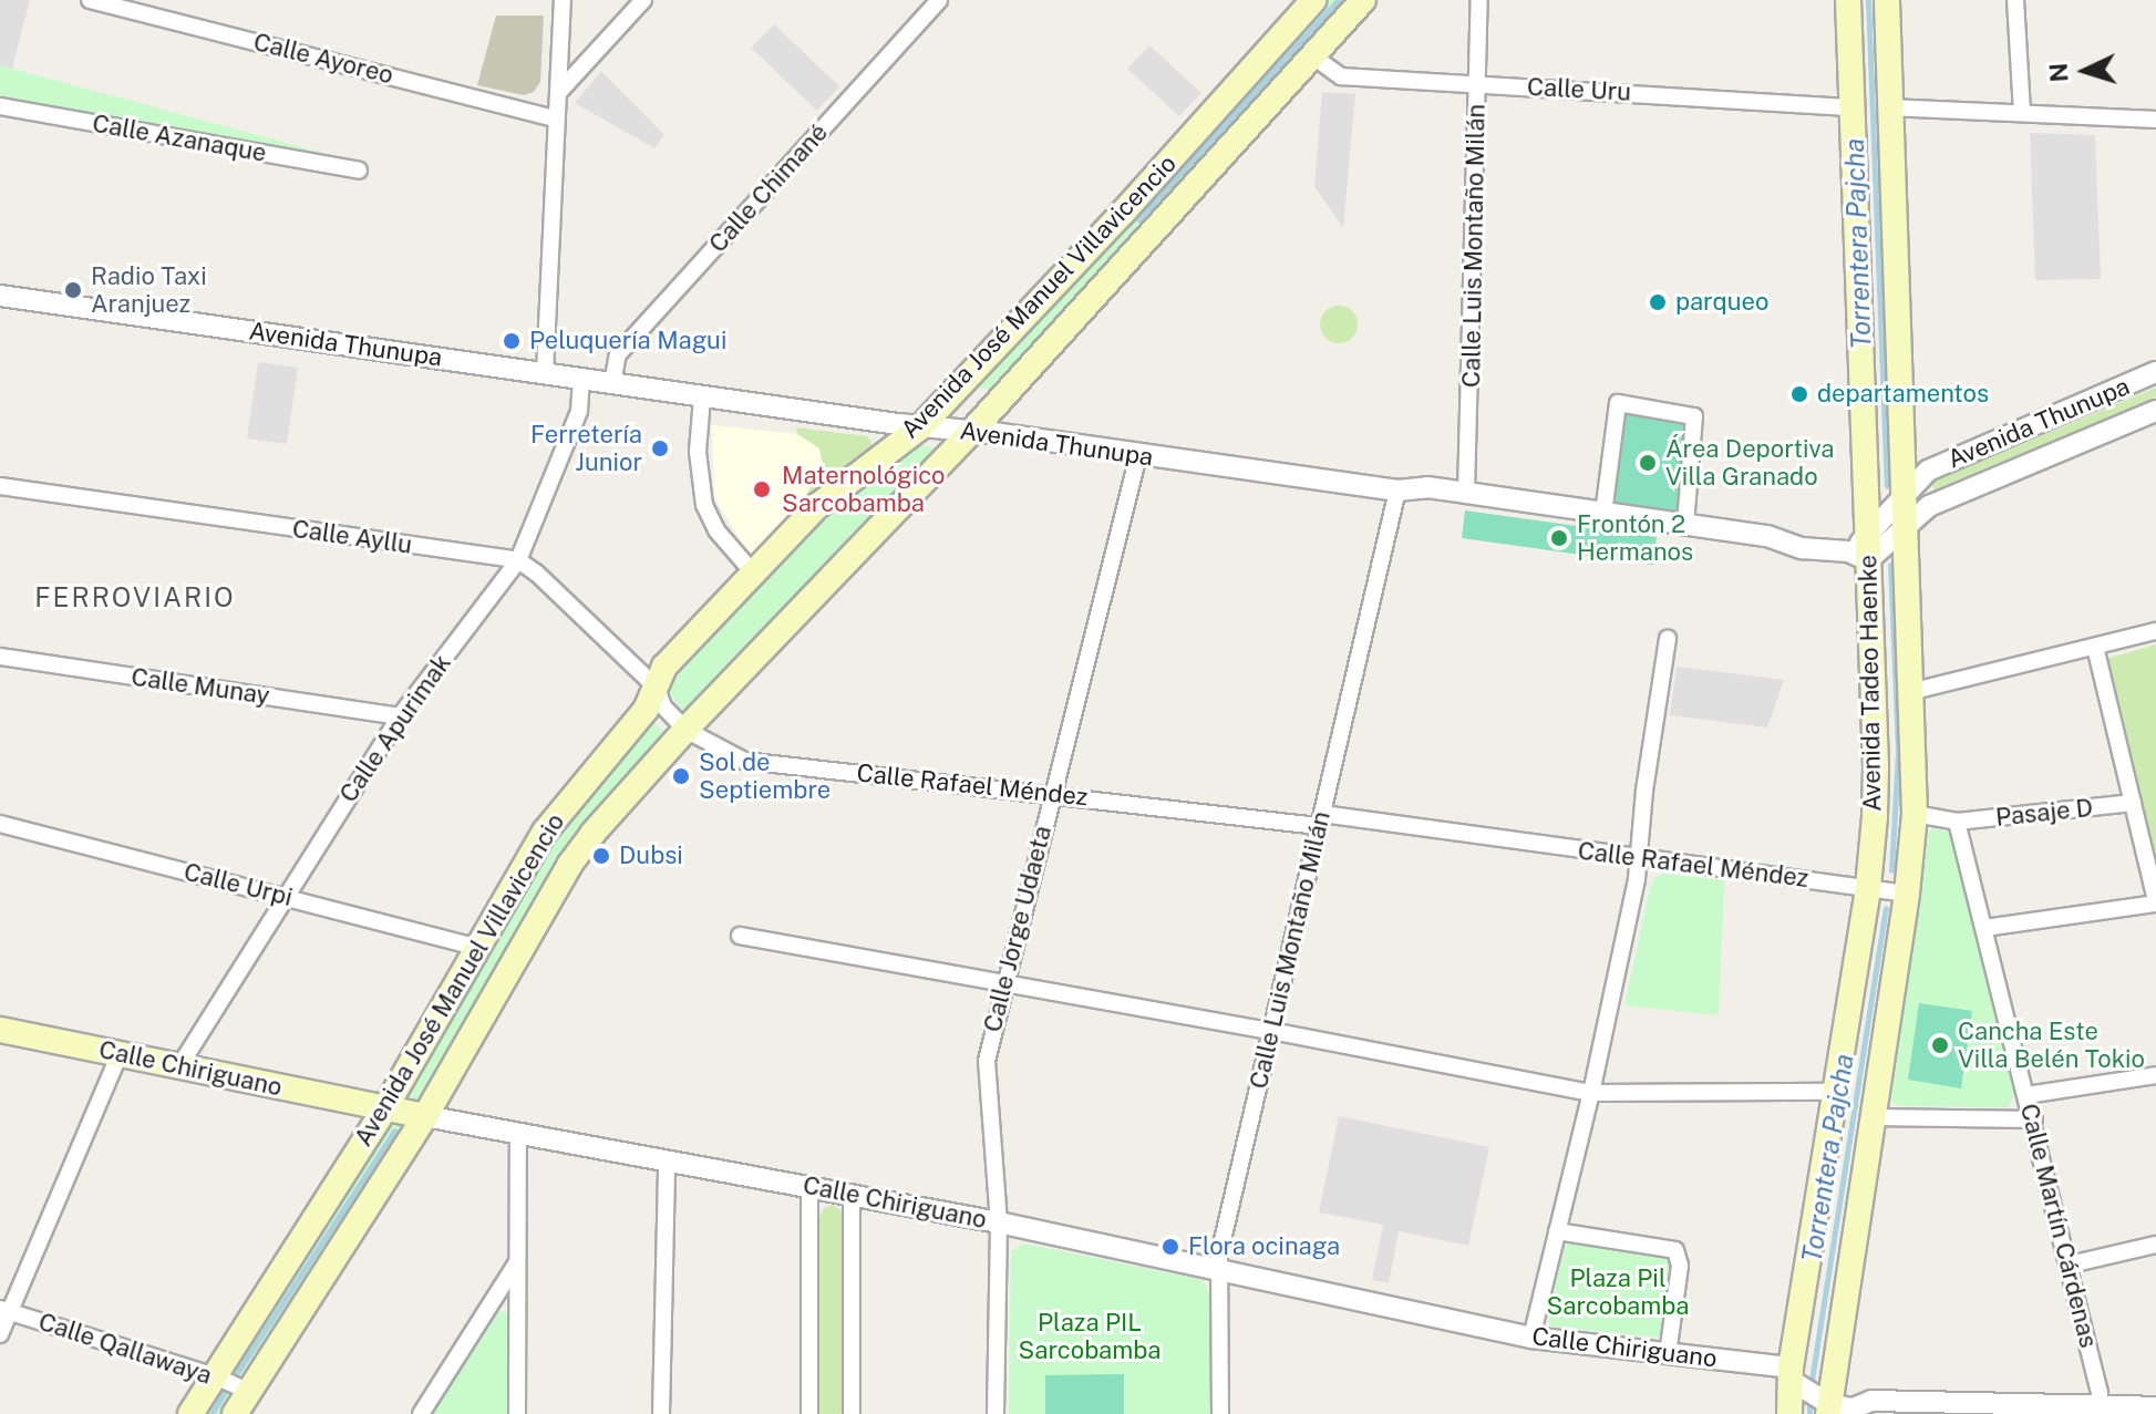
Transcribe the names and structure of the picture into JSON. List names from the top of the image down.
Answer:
{
  "streets": {
    "main road": ["Avenida José Manuel Villavicencio", "Avenida Tadeo Haenke", "Calle Chiriguano"],
    "street": [
      "Calle Ayoreo",
      "Calle Uru",
      "Calle Azanaque",
      "Calle Chimané",
      "Calle Luis Montaño Milán",
      "Avenida Thunupa",
      "Calle Ayllu",
      "Calle Munay",
      "Calle Apurimak",
      "Calle Rafael Méndez",
      "Pasaje D",
      "Calle Urpi",
      "Calle Jorge Udaeta",
      "Calle Martín Cárdenas",
      "Calle Qallawaya"
    ]
  },
  "crossings": [
    ["Calle Uru", "Calle Luis Montaño Milán"],
    ["Calle Uru", "Avenida José Manuel Villavicencio"],
    ["Calle Uru", "Avenida Tadeo Haenke"],
    ["Calle Chimané", "Avenida Thunupa"],
    ["Calle Luis Montaño Milán", "Avenida Thunupa"],
    ["Calle Luis Montaño Milán", "Calle Rafael Méndez"],
    ["Calle Luis Montaño Milán", "Calle Chiriguano"],
    ["Avenida José Manuel Villavicencio", "Avenida Thunupa"],
    ["Avenida José Manuel Villavicencio", "Calle Rafael Méndez"],
    ["Avenida José Manuel Villavicencio", "Calle Urpi"],
    ["Avenida José Manuel Villavicencio", "Calle Chiriguano"],
    ["Avenida José Manuel Villavicencio", "Calle Qallawaya"],
    ["Avenida Thunupa", "Avenida Tadeo Haenke"],
    ["Avenida Thunupa", "Calle Apurimak"],
    ["Avenida Thunupa", "Calle Jorge Udaeta"],
    ["Calle Ayllu", "Calle Apurimak"],
    ["Avenida Tadeo Haenke", "Calle Rafael Méndez"],
    ["Avenida Tadeo Haenke", "Calle Chiriguano"],
    ["Calle Munay", "Calle Apurimak"],
    ["Calle Apurimak", "Calle Urpi"],
    ["Calle Apurimak", "Calle Chiriguano"],
    ["Calle Rafael Méndez", "Calle Jorge Udaeta"],
    ["Pasaje D", "Calle Martín Cárdenas"],
    ["Calle Jorge Udaeta", "Calle Chiriguano"],
    ["Calle Chiriguano", "Calle Martín Cárdenas"]
  ],
  "districts": ["FERROVIARIO"],
  "water": ["Torrentera Pajcha"],
  "parks": ["Plaza Pil Sarcobamba", "Plaza PIL Sarcobamba"],
  "places": [
    "Radio Taxi Aranjuez",
    "parqueo",
    "Peluquería Magui",
    "departamentos",
    "Ferretería Junior",
    "Área Deportiva Villa Granado",
    "Maternológico Sarcobamba",
    "Frontón 2 Hermanos",
    "Sol de Septiembre",
    "Dubsi",
    "Cancha Este Villa Belén Tokio",
    "Flora ocinaga"
  ],
  "north": "left"
}
